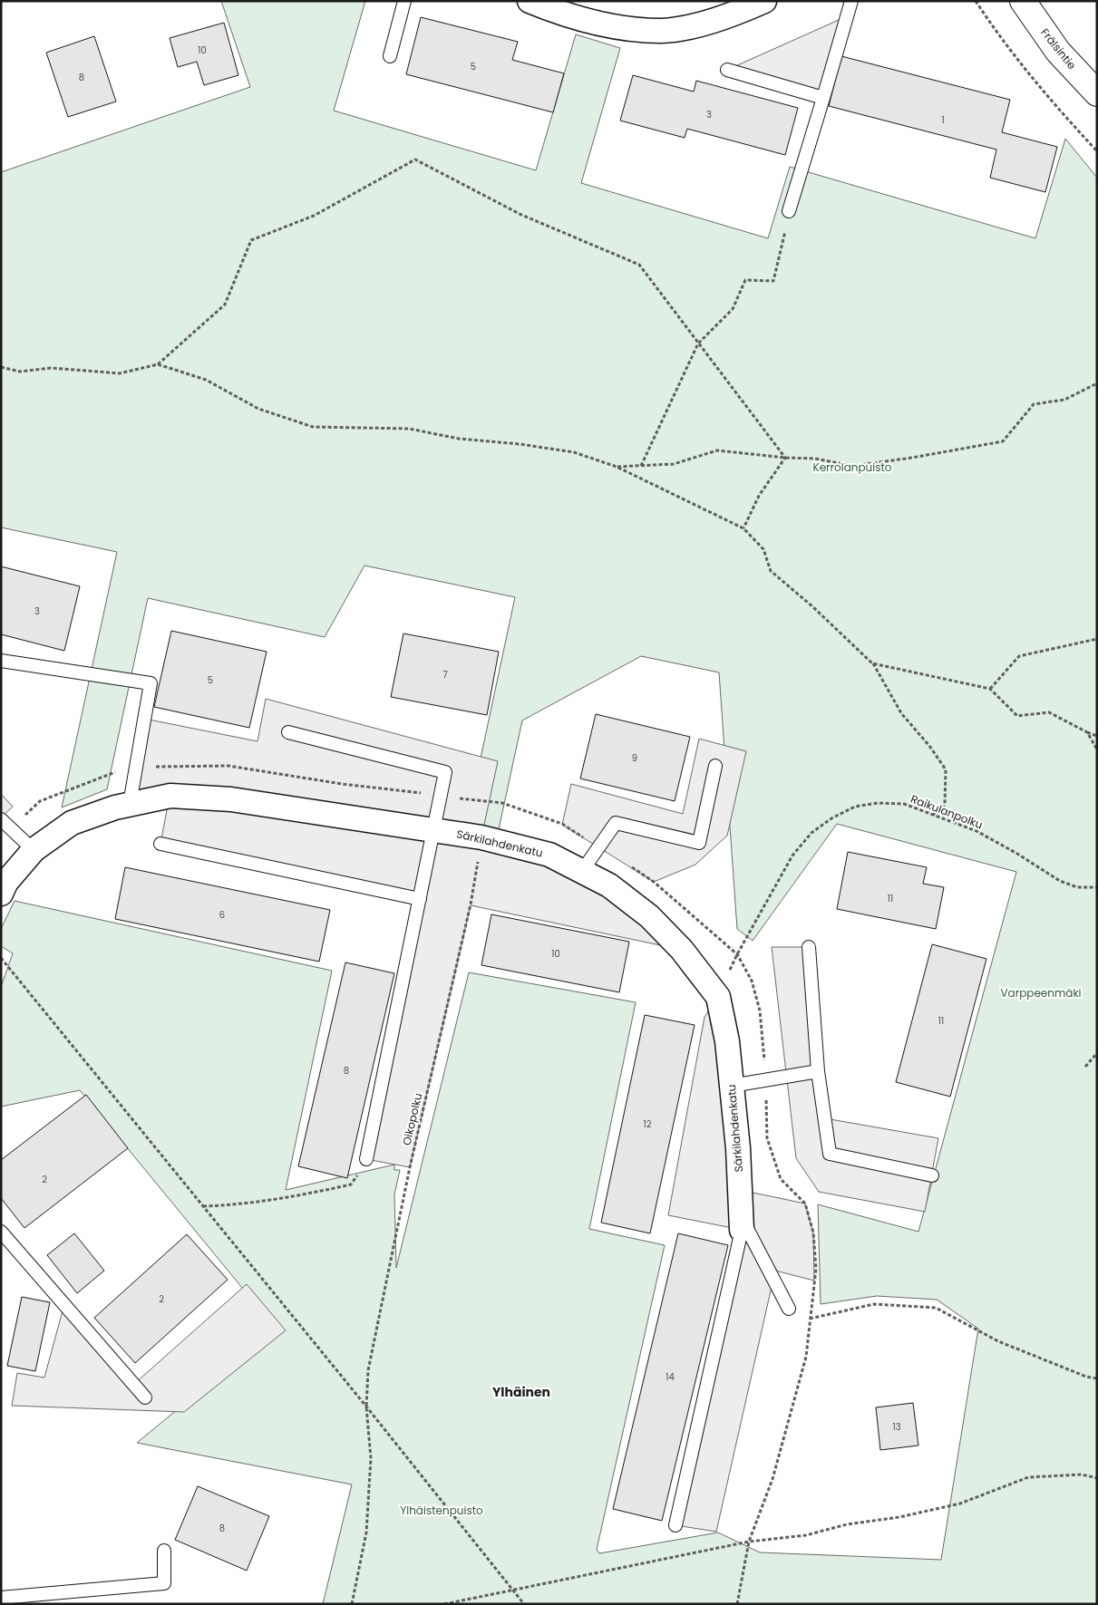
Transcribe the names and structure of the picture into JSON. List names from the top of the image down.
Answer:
{
  "streets": {
    "street": ["Frälsintie", "Särkilahdenkatu"],
    "path": ["Raikulanpolku", "Oikopolku"]
  },
  "crossings": [
    ["Raikulanpolku", "Särkilahdenkatu"],
    ["Särkilahdenkatu", "Oikopolku"]
  ],
  "districts": ["Ylhäinen"],
  "parks": ["Kerrolanpuisto", "Varppeenmäki", "Ylhäistenpuisto"],
  "house_numbers": [
    "10",
    "5",
    "8",
    "3",
    "1",
    "3",
    "7",
    "5",
    "9",
    "11",
    "6",
    "10",
    "11",
    "8",
    "12",
    "2",
    "2",
    "14",
    "13",
    "8"
  ]
}
